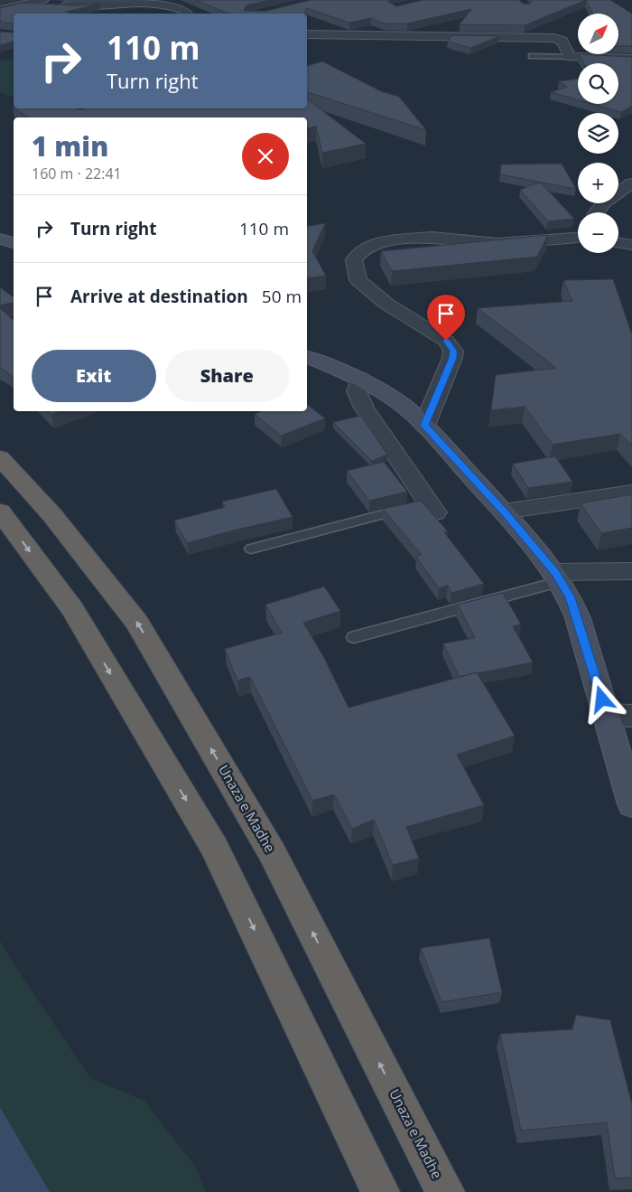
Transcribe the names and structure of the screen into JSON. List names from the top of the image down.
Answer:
{
  "streets": {
    "highway": ["Unaza e Madhe"]
  },
  "north": "top right",
  "page": {
    "map_buttons": ["+", "−"],
    "turn": ["110 m", "Turn right"],
    "heading": ["1 min", "160 m · 22:41"],
    "list": [
      {
        "name": "Turn right",
        "value": "110 m"
      },
      {
        "name": "Arrive at destination",
        "value": "50 m"
      }
    ],
    "buttons": ["Exit", "Share"]
  }
}
